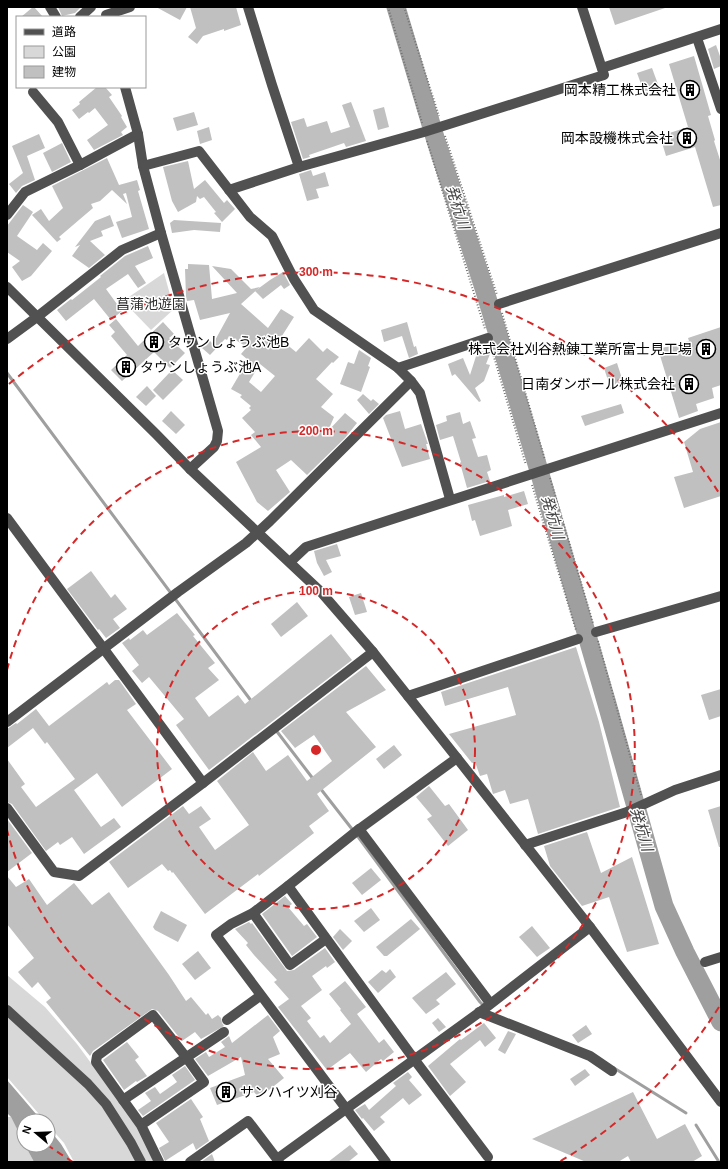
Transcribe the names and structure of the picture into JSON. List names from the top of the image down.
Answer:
{
  "water": ["発杭川"],
  "parks": ["菖蒲池遊園"],
  "places": {
    "building": [
      "岡本精工株式会社",
      "岡本設機株式会社",
      "タウンしょうぶ池B",
      "株式会社刈谷熱錬工業所富士見工場",
      "タウンしょうぶ池A",
      "日南ダンボール株式会社",
      "サンハイツ刈谷"
    ]
  },
  "legend": ["道路", "公園", "建物"],
  "north": "left",
  "rings": ["300 m", "200 m", "100 m"]
}
